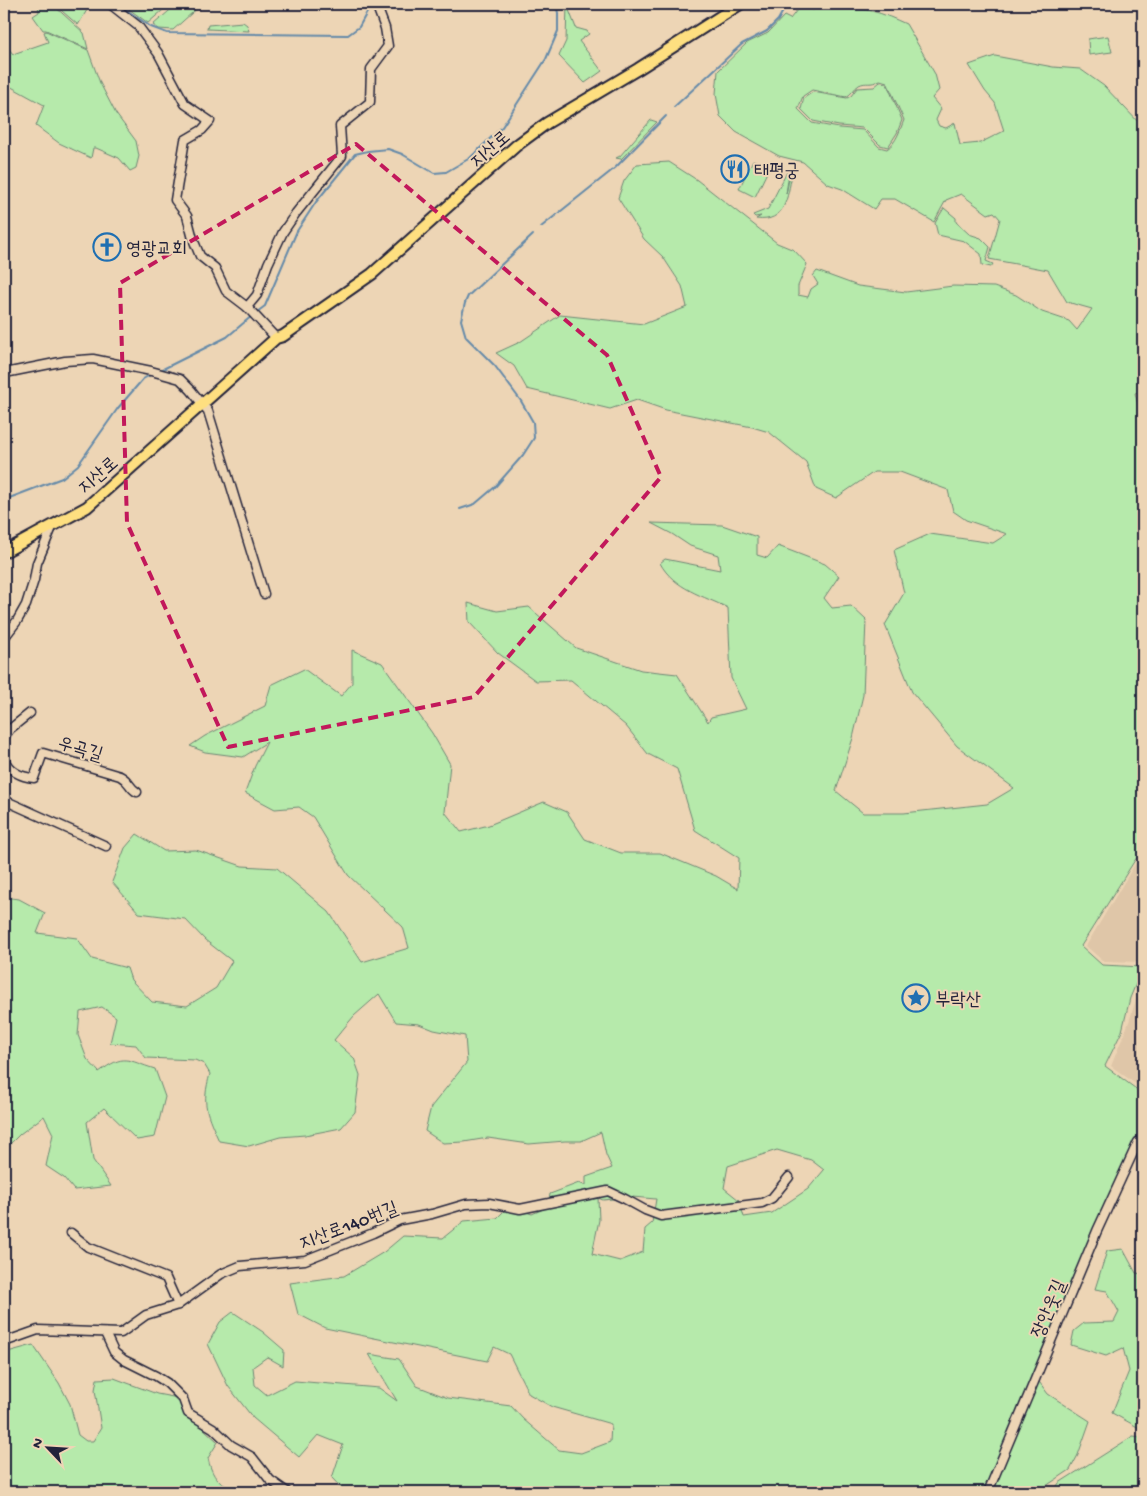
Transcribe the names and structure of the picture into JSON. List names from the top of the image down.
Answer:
{
  "streets": {
    "main road": ["지산로"],
    "street": ["우곡길", "지산로140번길", "장안웃길"]
  },
  "places": {
    "restaurant": ["태평궁"],
    "church": ["영광교회"],
    "place": ["부락산"]
  },
  "north": "top left"
}
